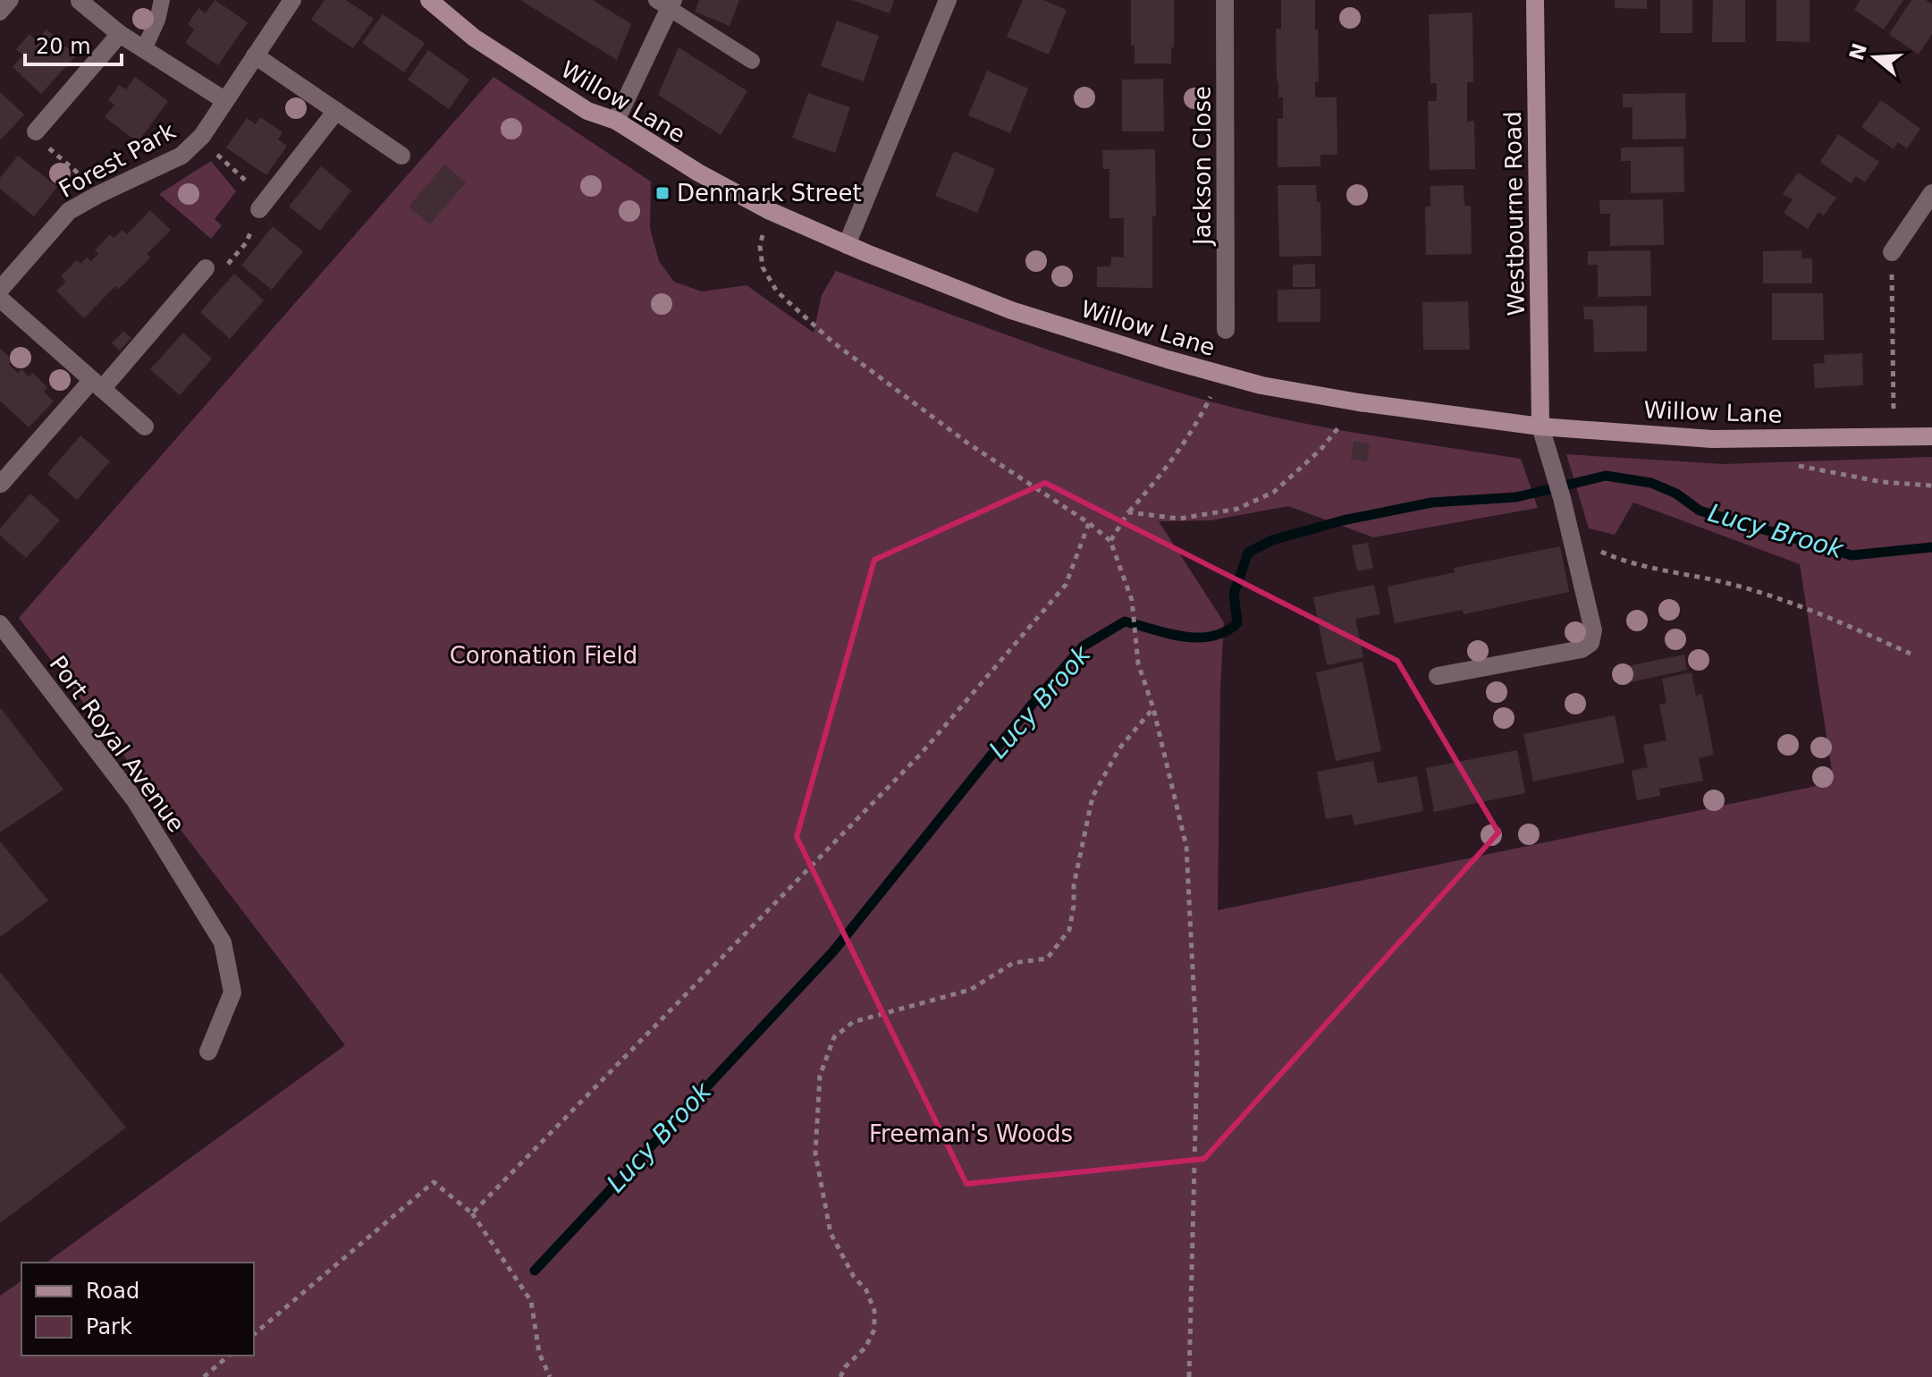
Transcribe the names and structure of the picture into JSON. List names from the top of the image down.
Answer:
{
  "streets": {
    "street": [
      "Willow Lane",
      "Forest Park",
      "Jackson Close",
      "Westbourne Road",
      "Port Royal Avenue"
    ]
  },
  "crossings": [
    ["Willow Lane", "Westbourne Road"]
  ],
  "water": ["Lucy Brook"],
  "parks": ["Coronation Field", "Freeman's Woods"],
  "places": {
    "transit": ["Denmark Street"]
  },
  "legend": ["Road", "Park"],
  "scale_bar": "20 m",
  "north": "left"
}
